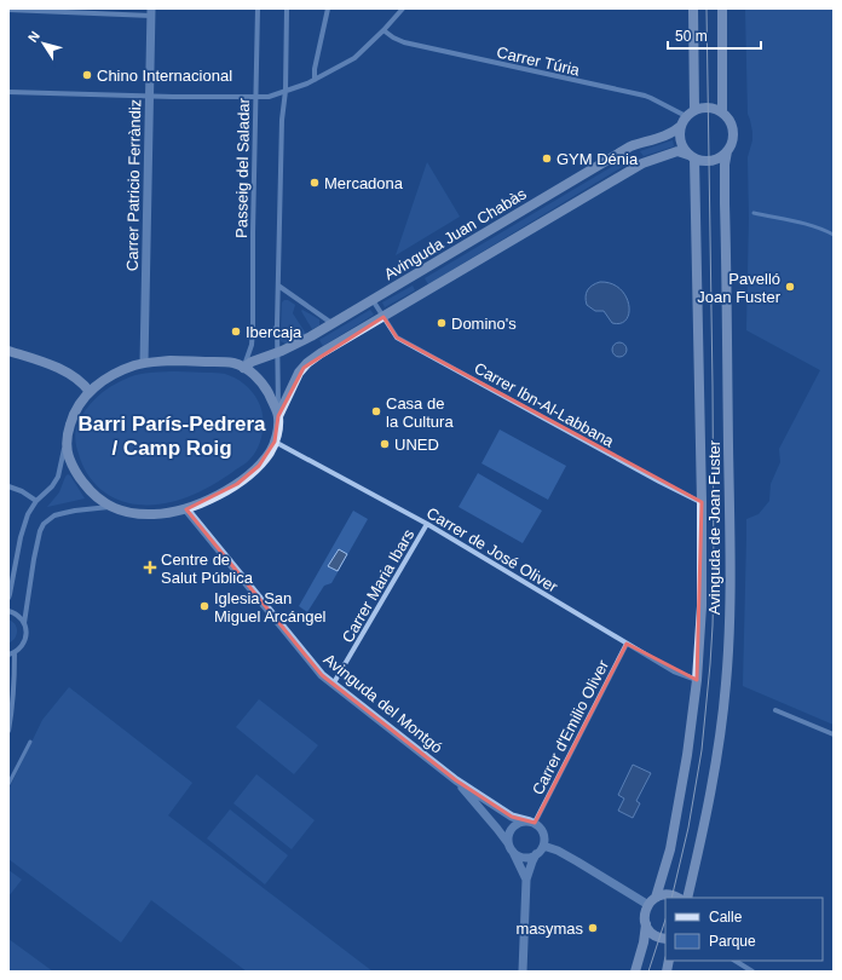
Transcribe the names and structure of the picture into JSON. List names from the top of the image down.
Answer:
{
  "streets": {
    "main road": ["Avinguda Juan Chabàs", "Avinguda de Joan Fuster"],
    "street": [
      "Carrer Túria",
      "Passeig del Saladar",
      "Carrer Patricio Ferràndiz",
      "Carrer Ibn-Al-Labbana",
      "Carrer de José Oliver",
      "Carrer Maria Ibars",
      "Avinguda del Montgó",
      "Carrer d'Emilio Oliver"
    ]
  },
  "crossings": [
    ["Carrer Túria", "Avinguda Juan Chabàs"],
    ["Carrer Túria", "Avinguda de Joan Fuster"],
    ["Passeig del Saladar", "Avinguda Juan Chabàs"],
    ["Avinguda Juan Chabàs", "Carrer Ibn-Al-Labbana"],
    ["Avinguda Juan Chabàs", "Avinguda de Joan Fuster"],
    ["Carrer Ibn-Al-Labbana", "Avinguda de Joan Fuster"],
    ["Avinguda de Joan Fuster", "Carrer de José Oliver"],
    ["Carrer de José Oliver", "Carrer Maria Ibars"],
    ["Carrer de José Oliver", "Carrer d'Emilio Oliver"],
    ["Carrer Maria Ibars", "Avinguda del Montgó"],
    ["Avinguda del Montgó", "Carrer d'Emilio Oliver"]
  ],
  "districts": ["Barri París-Pedrera / Camp Roig"],
  "places": {
    "other": [
      "Chino Internacional",
      "GYM Dénia",
      "Mercadona",
      "Pavelló Joan Fuster",
      "Domino's",
      "Ibercaja",
      "Casa de la Cultura",
      "UNED",
      "Iglesia San Miguel Arcángel",
      "masymas"
    ],
    "health": ["Centre de Salut Pública"]
  },
  "legend": ["Calle", "Parque"],
  "scale_bar": "50 m",
  "north": "top left"
}
